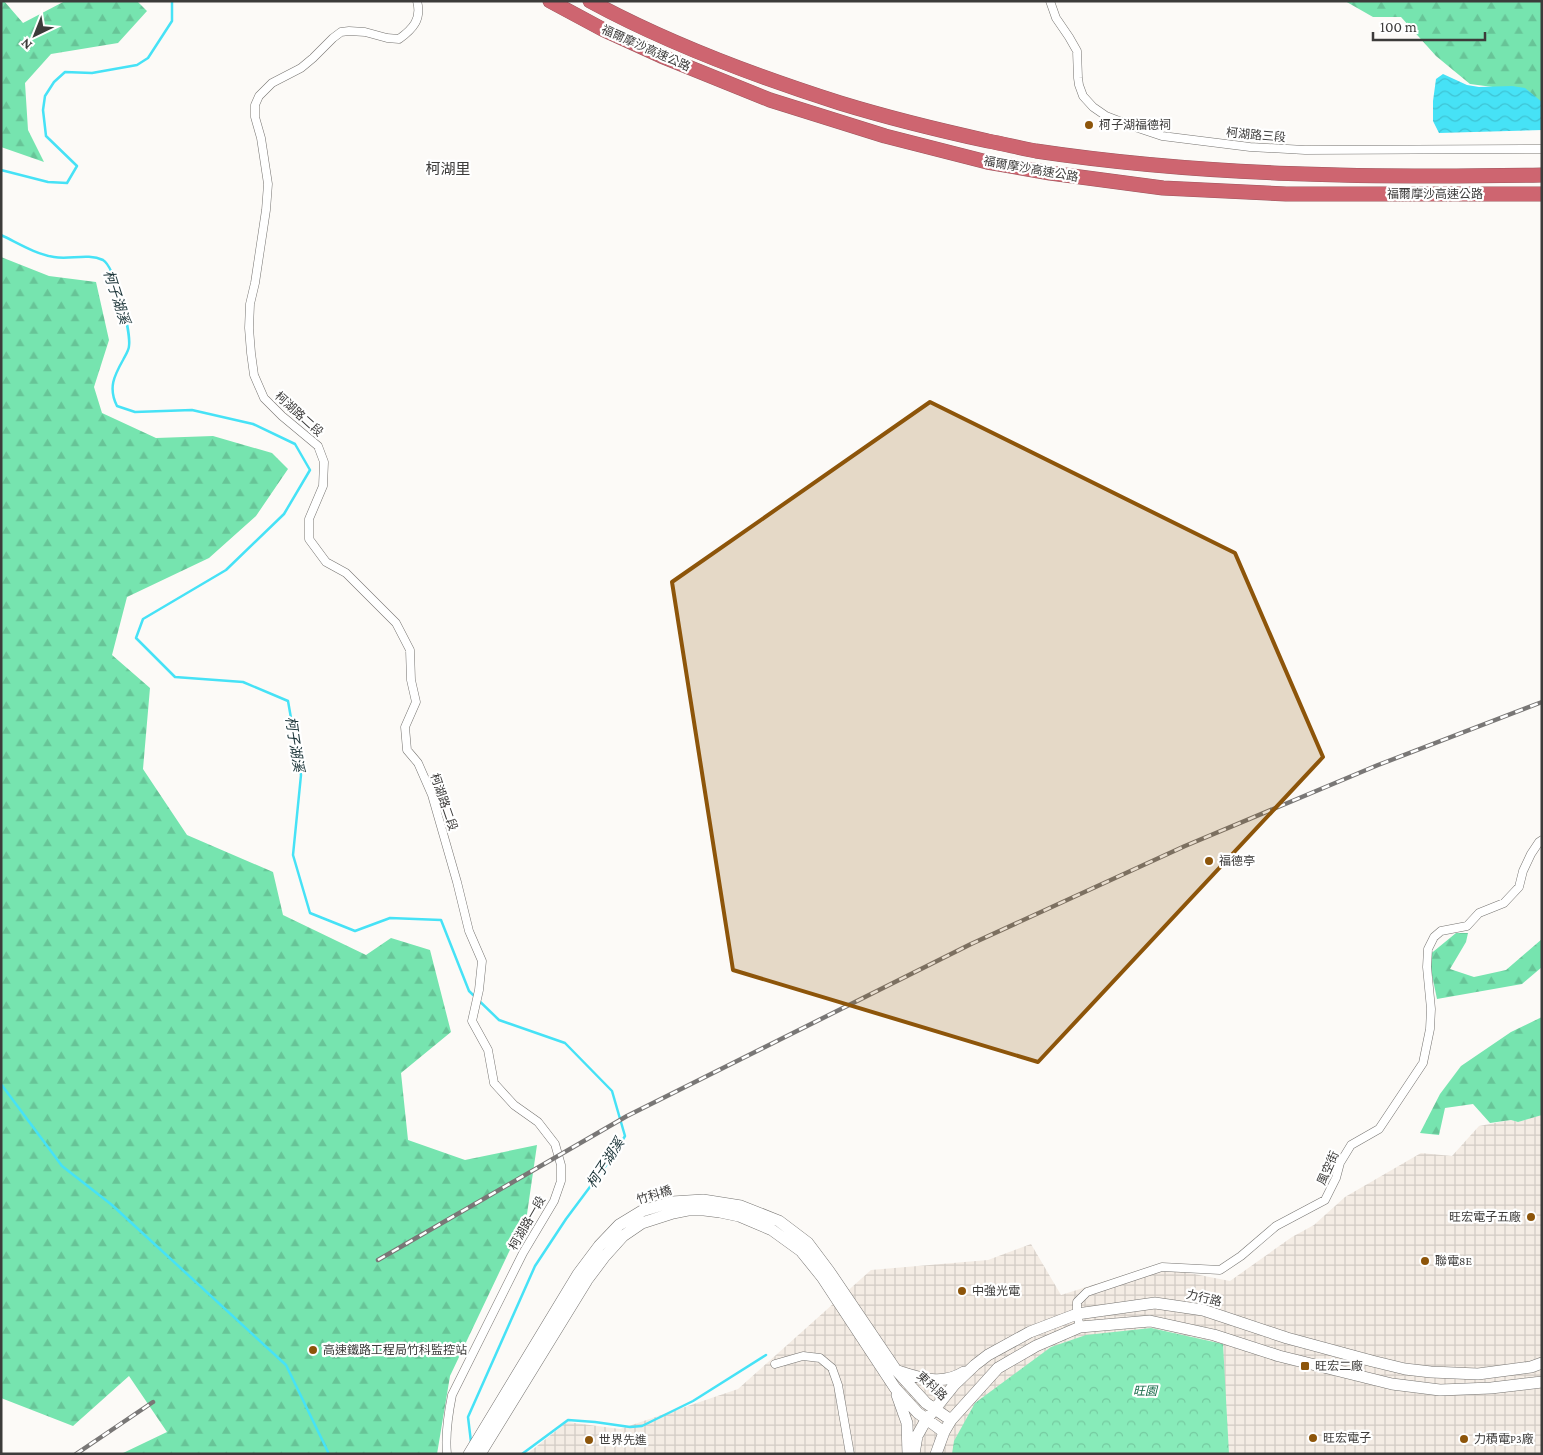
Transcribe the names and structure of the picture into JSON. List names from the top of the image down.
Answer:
{
  "streets": {
    "highway": ["福爾摩沙高速公路"],
    "street": [
      "柯湖路三段",
      "柯湖路二段",
      "風空街",
      "竹科橋",
      "柯湖路一段",
      "力行路",
      "東科路"
    ]
  },
  "crossings": [
    ["柯湖路二段", "柯湖路一段"],
    ["風空街", "力行路"],
    ["竹科橋", "東科路"],
    ["力行路", "東科路"]
  ],
  "districts": ["柯湖里"],
  "water": ["柯子湖溪"],
  "parks": ["旺園"],
  "places": {
    "other": [
      "柯子湖福德祠",
      "福德亭",
      "旺宏電子五廠",
      "聯電8E",
      "中強光電",
      "高速鐵路工程局竹科監控站",
      "旺宏電子",
      "力積電P3廠",
      "世界先進"
    ],
    "transit": ["旺宏二廠"]
  },
  "scale_bar": "100 m",
  "north": "bottom left"
}
